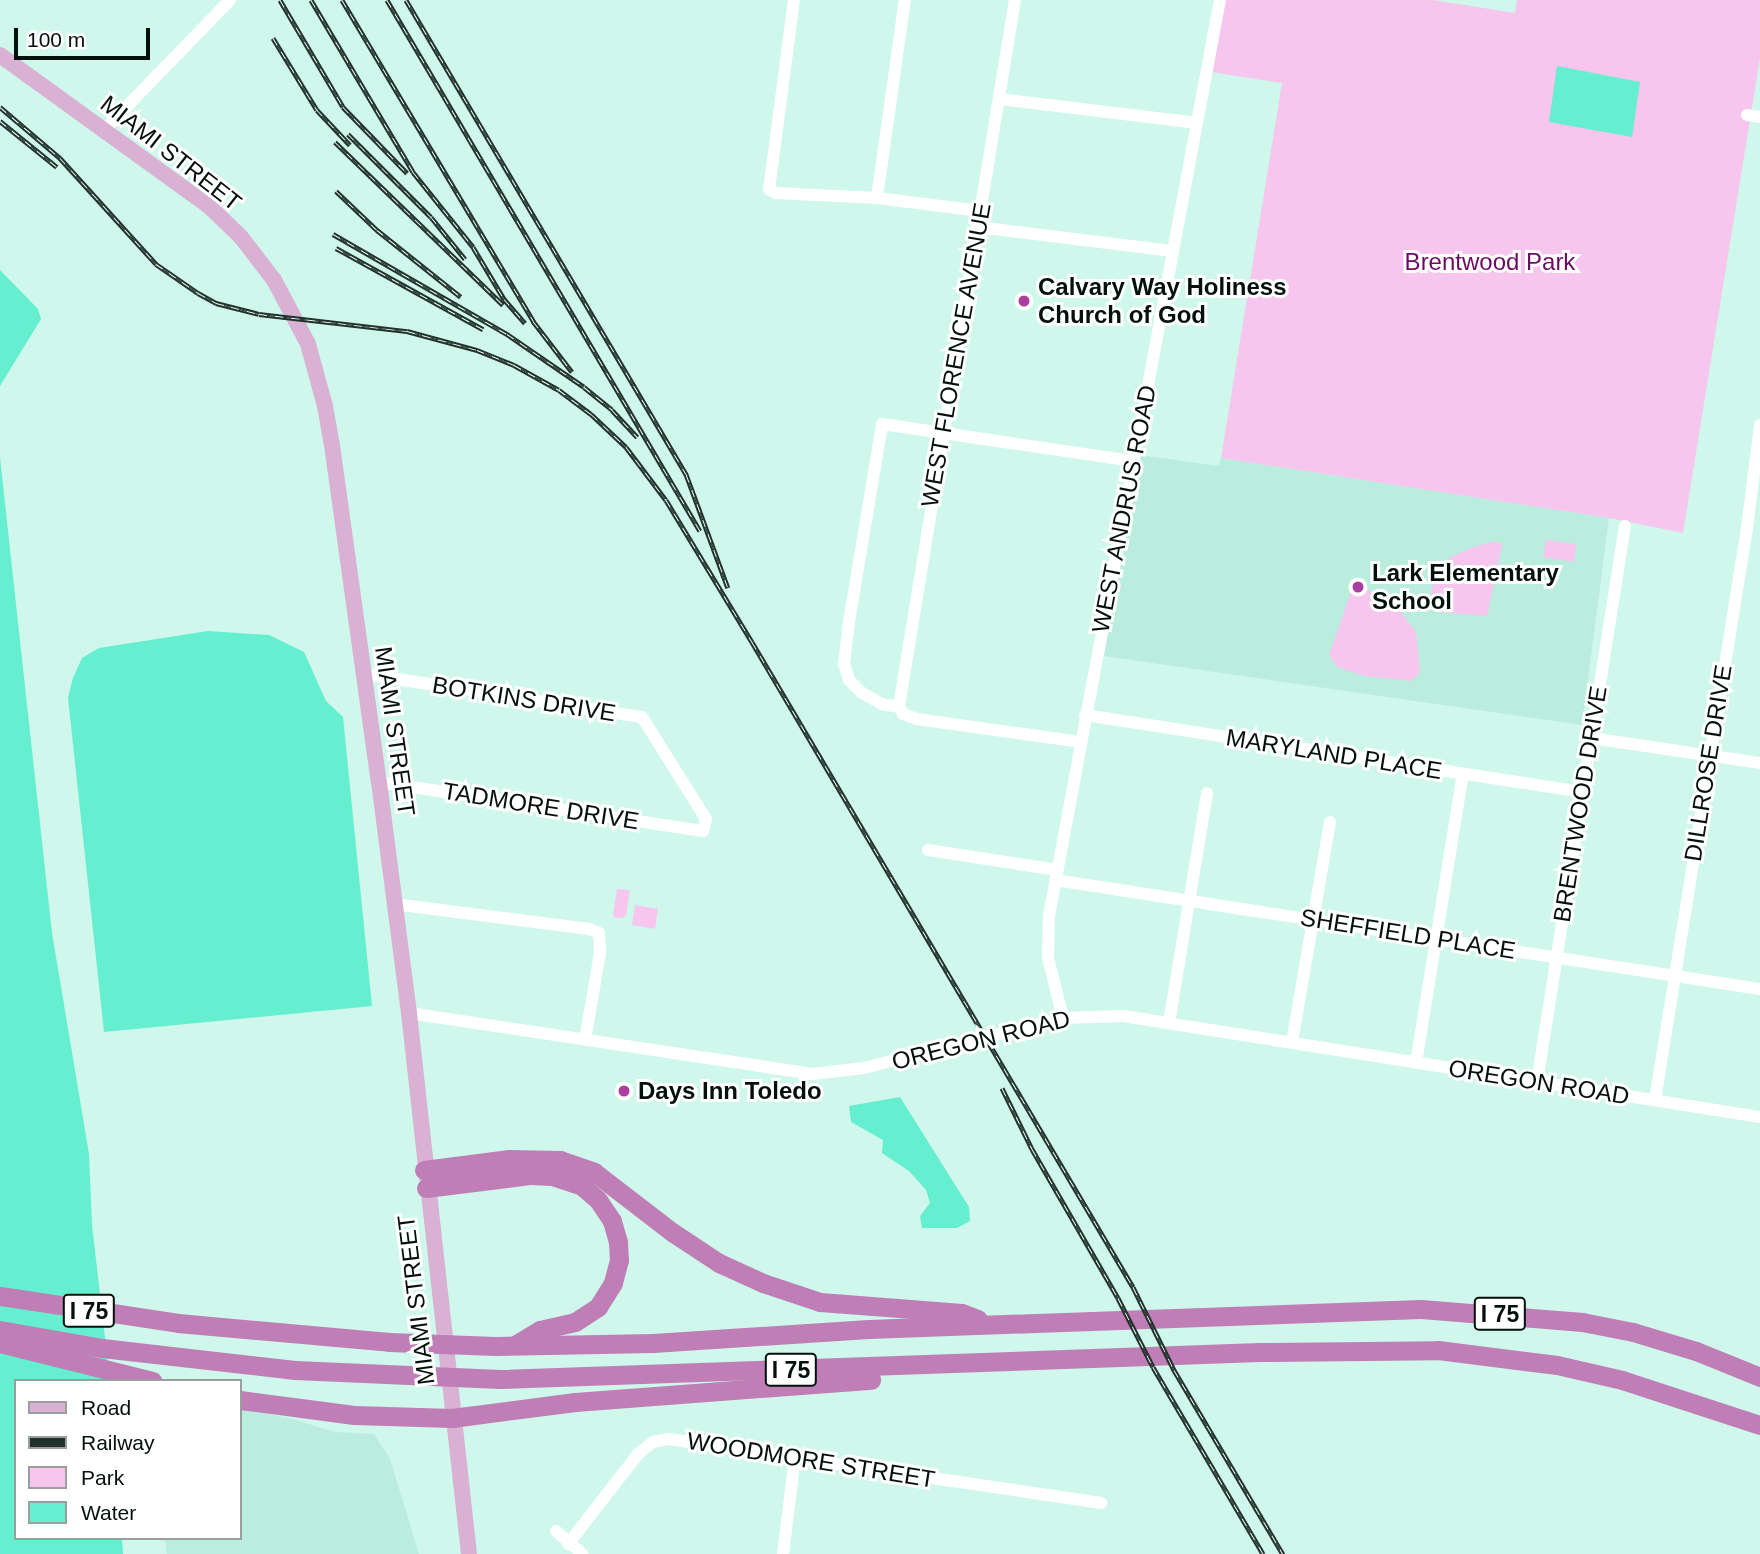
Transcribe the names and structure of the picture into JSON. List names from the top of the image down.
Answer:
{
  "streets": {
    "highway": ["I 75"],
    "main road": ["MIAMI STREET"],
    "street": [
      "WEST FLORENCE AVENUE",
      "WEST ANDRUS ROAD",
      "BOTKINS DRIVE",
      "MARYLAND PLACE",
      "DILLROSE DRIVE",
      "BRENTWOOD DRIVE",
      "TADMORE DRIVE",
      "SHEFFIELD PLACE",
      "OREGON ROAD",
      "WOODMORE STREET"
    ]
  },
  "crossings": [
    ["MIAMI STREET", "BOTKINS DRIVE"],
    ["MIAMI STREET", "TADMORE DRIVE"],
    ["MIAMI STREET", "OREGON ROAD"],
    ["WEST ANDRUS ROAD", "MARYLAND PLACE"],
    ["WEST ANDRUS ROAD", "SHEFFIELD PLACE"],
    ["WEST ANDRUS ROAD", "OREGON ROAD"],
    ["BOTKINS DRIVE", "TADMORE DRIVE"],
    ["MARYLAND PLACE", "BRENTWOOD DRIVE"],
    ["DILLROSE DRIVE", "SHEFFIELD PLACE"],
    ["DILLROSE DRIVE", "OREGON ROAD"],
    ["BRENTWOOD DRIVE", "SHEFFIELD PLACE"],
    ["BRENTWOOD DRIVE", "OREGON ROAD"]
  ],
  "parks": ["Brentwood Park"],
  "places": ["Calvary Way Holiness Church of God", "Lark Elementary School", "Days Inn Toledo"],
  "legend": [
    "Road",
    "Railway",
    "Park",
    "Water"
  ],
  "scale_bar": "100 m"
}
